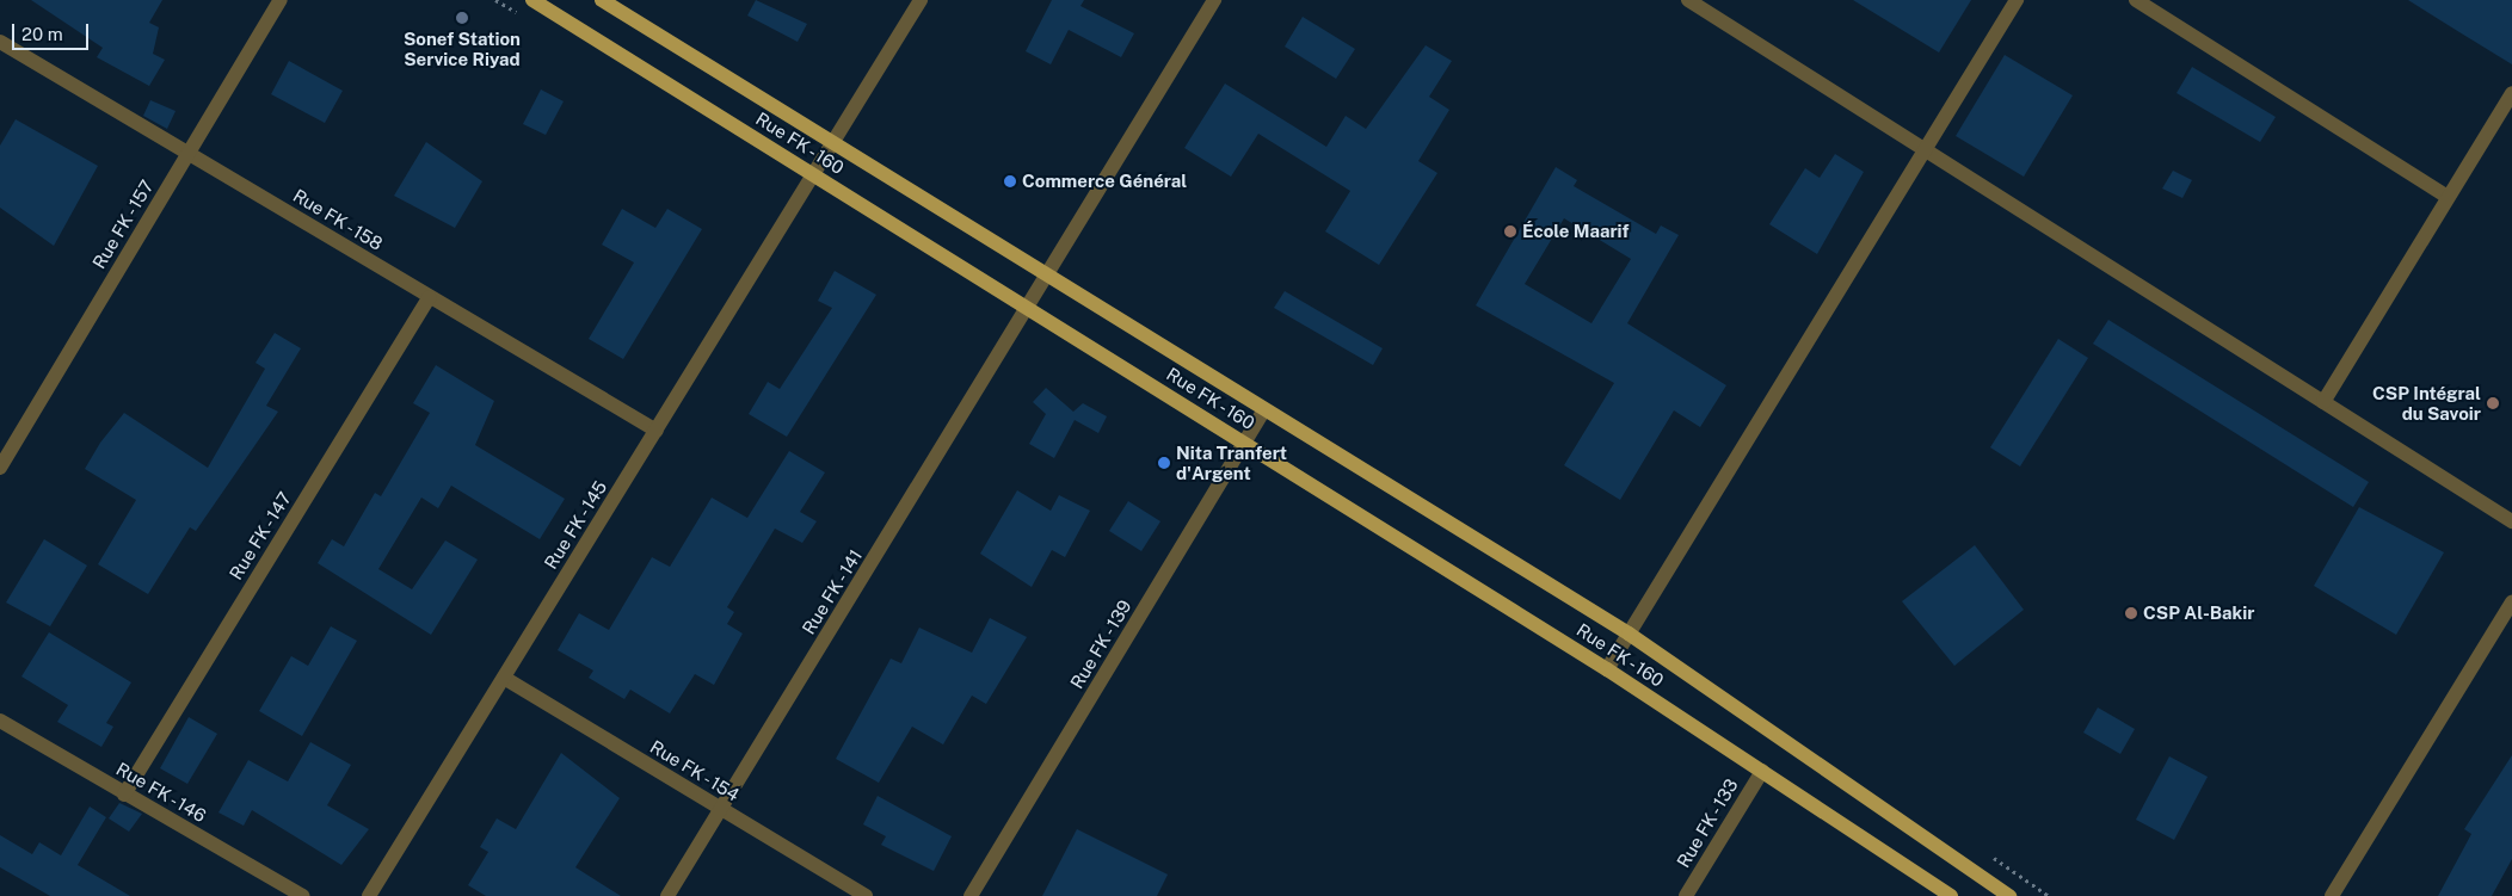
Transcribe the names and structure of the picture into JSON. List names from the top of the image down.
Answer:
{
  "streets": {
    "main road": ["Rue FK - 160"],
    "street": [
      "Rue FK - 158",
      "Rue FK - 157",
      "Rue FK - 145",
      "Rue FK - 147",
      "Rue FK - 141",
      "Rue FK - 139",
      "Rue FK - 154",
      "Rue FK - 146",
      "Rue FK - 133"
    ]
  },
  "crossings": [
    ["Rue FK - 160", "Rue FK - 145"],
    ["Rue FK - 160", "Rue FK - 141"],
    ["Rue FK - 160", "Rue FK - 139"],
    ["Rue FK - 160", "Rue FK - 133"],
    ["Rue FK - 158", "Rue FK - 157"],
    ["Rue FK - 158", "Rue FK - 145"],
    ["Rue FK - 158", "Rue FK - 147"],
    ["Rue FK - 145", "Rue FK - 154"],
    ["Rue FK - 147", "Rue FK - 146"],
    ["Rue FK - 141", "Rue FK - 154"]
  ],
  "places": [
    "Sonef Station Service Riyad",
    "Commerce Général",
    "École Maarif",
    "CSP Intégral du Savoir",
    "Nita Tranfert d'Argent",
    "CSP Al-Bakir"
  ],
  "scale_bar": "20 m"
}
